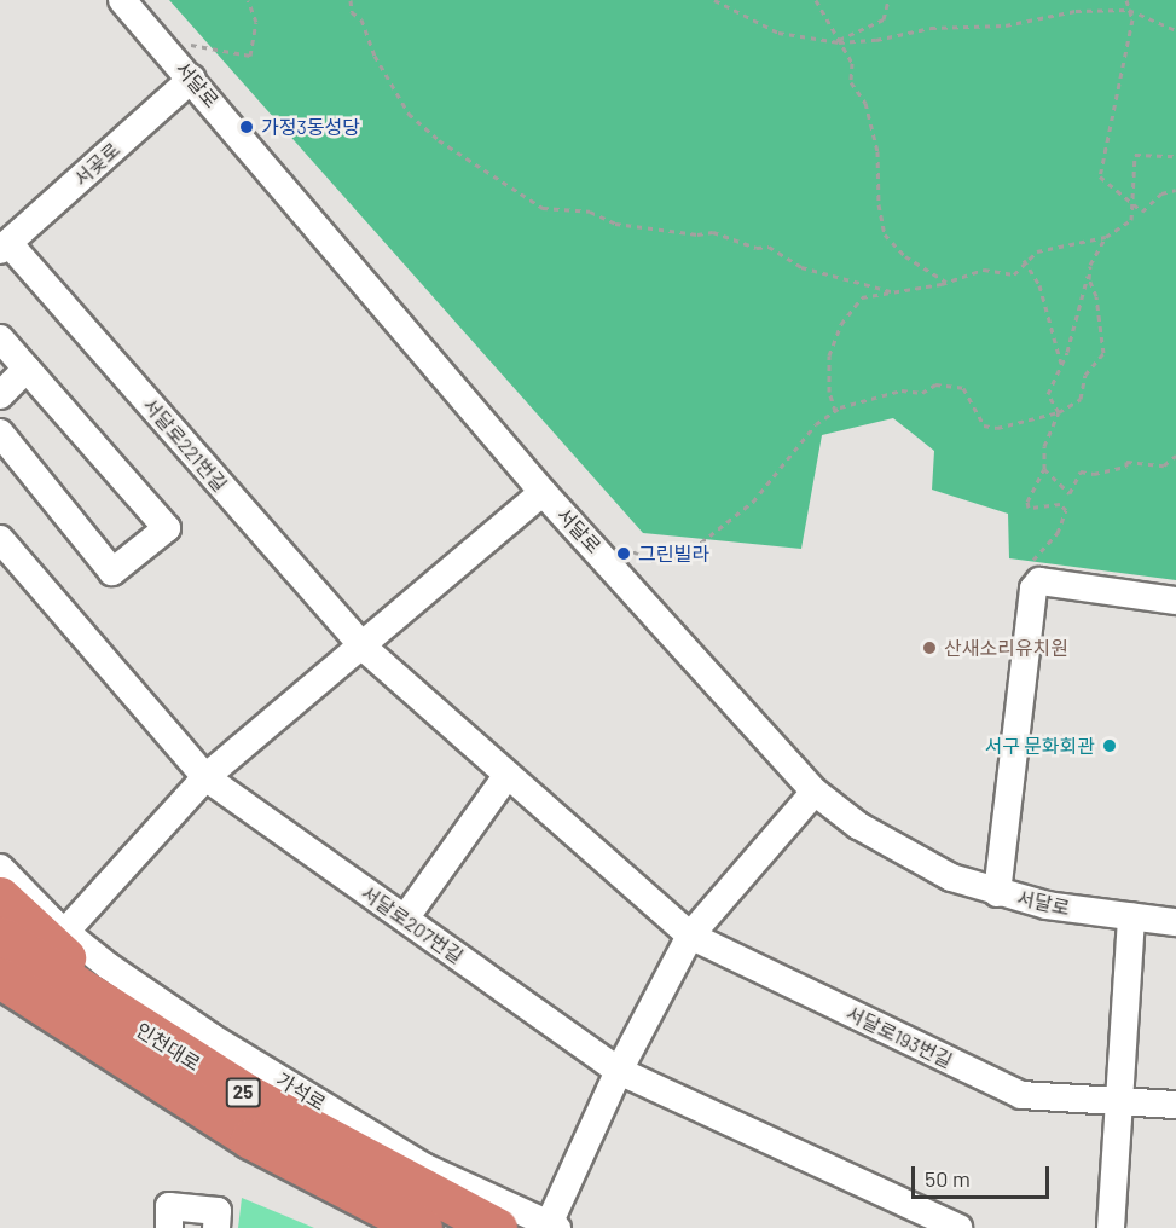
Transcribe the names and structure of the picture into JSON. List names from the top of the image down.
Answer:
{
  "streets": {
    "highway": ["인천대로", "25"],
    "street": [
      "서달로",
      "서곶로",
      "서달로221번길",
      "서달로207번길",
      "서달로193번길",
      "가석로"
    ]
  },
  "crossings": [
    ["서달로", "서곶로"],
    ["서곶로", "서달로221번길"]
  ],
  "places": [
    "가정3동성당",
    "그린빌라",
    "산새소리유치원",
    "서구 문화회관"
  ],
  "scale_bar": "50 m"
}
